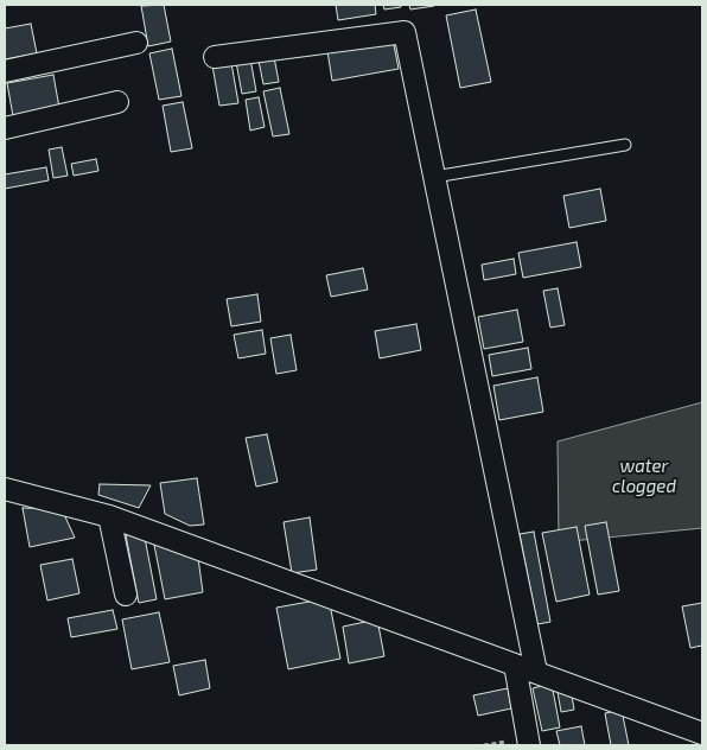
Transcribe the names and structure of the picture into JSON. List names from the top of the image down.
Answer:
{
  "water": ["water clogged"]
}
